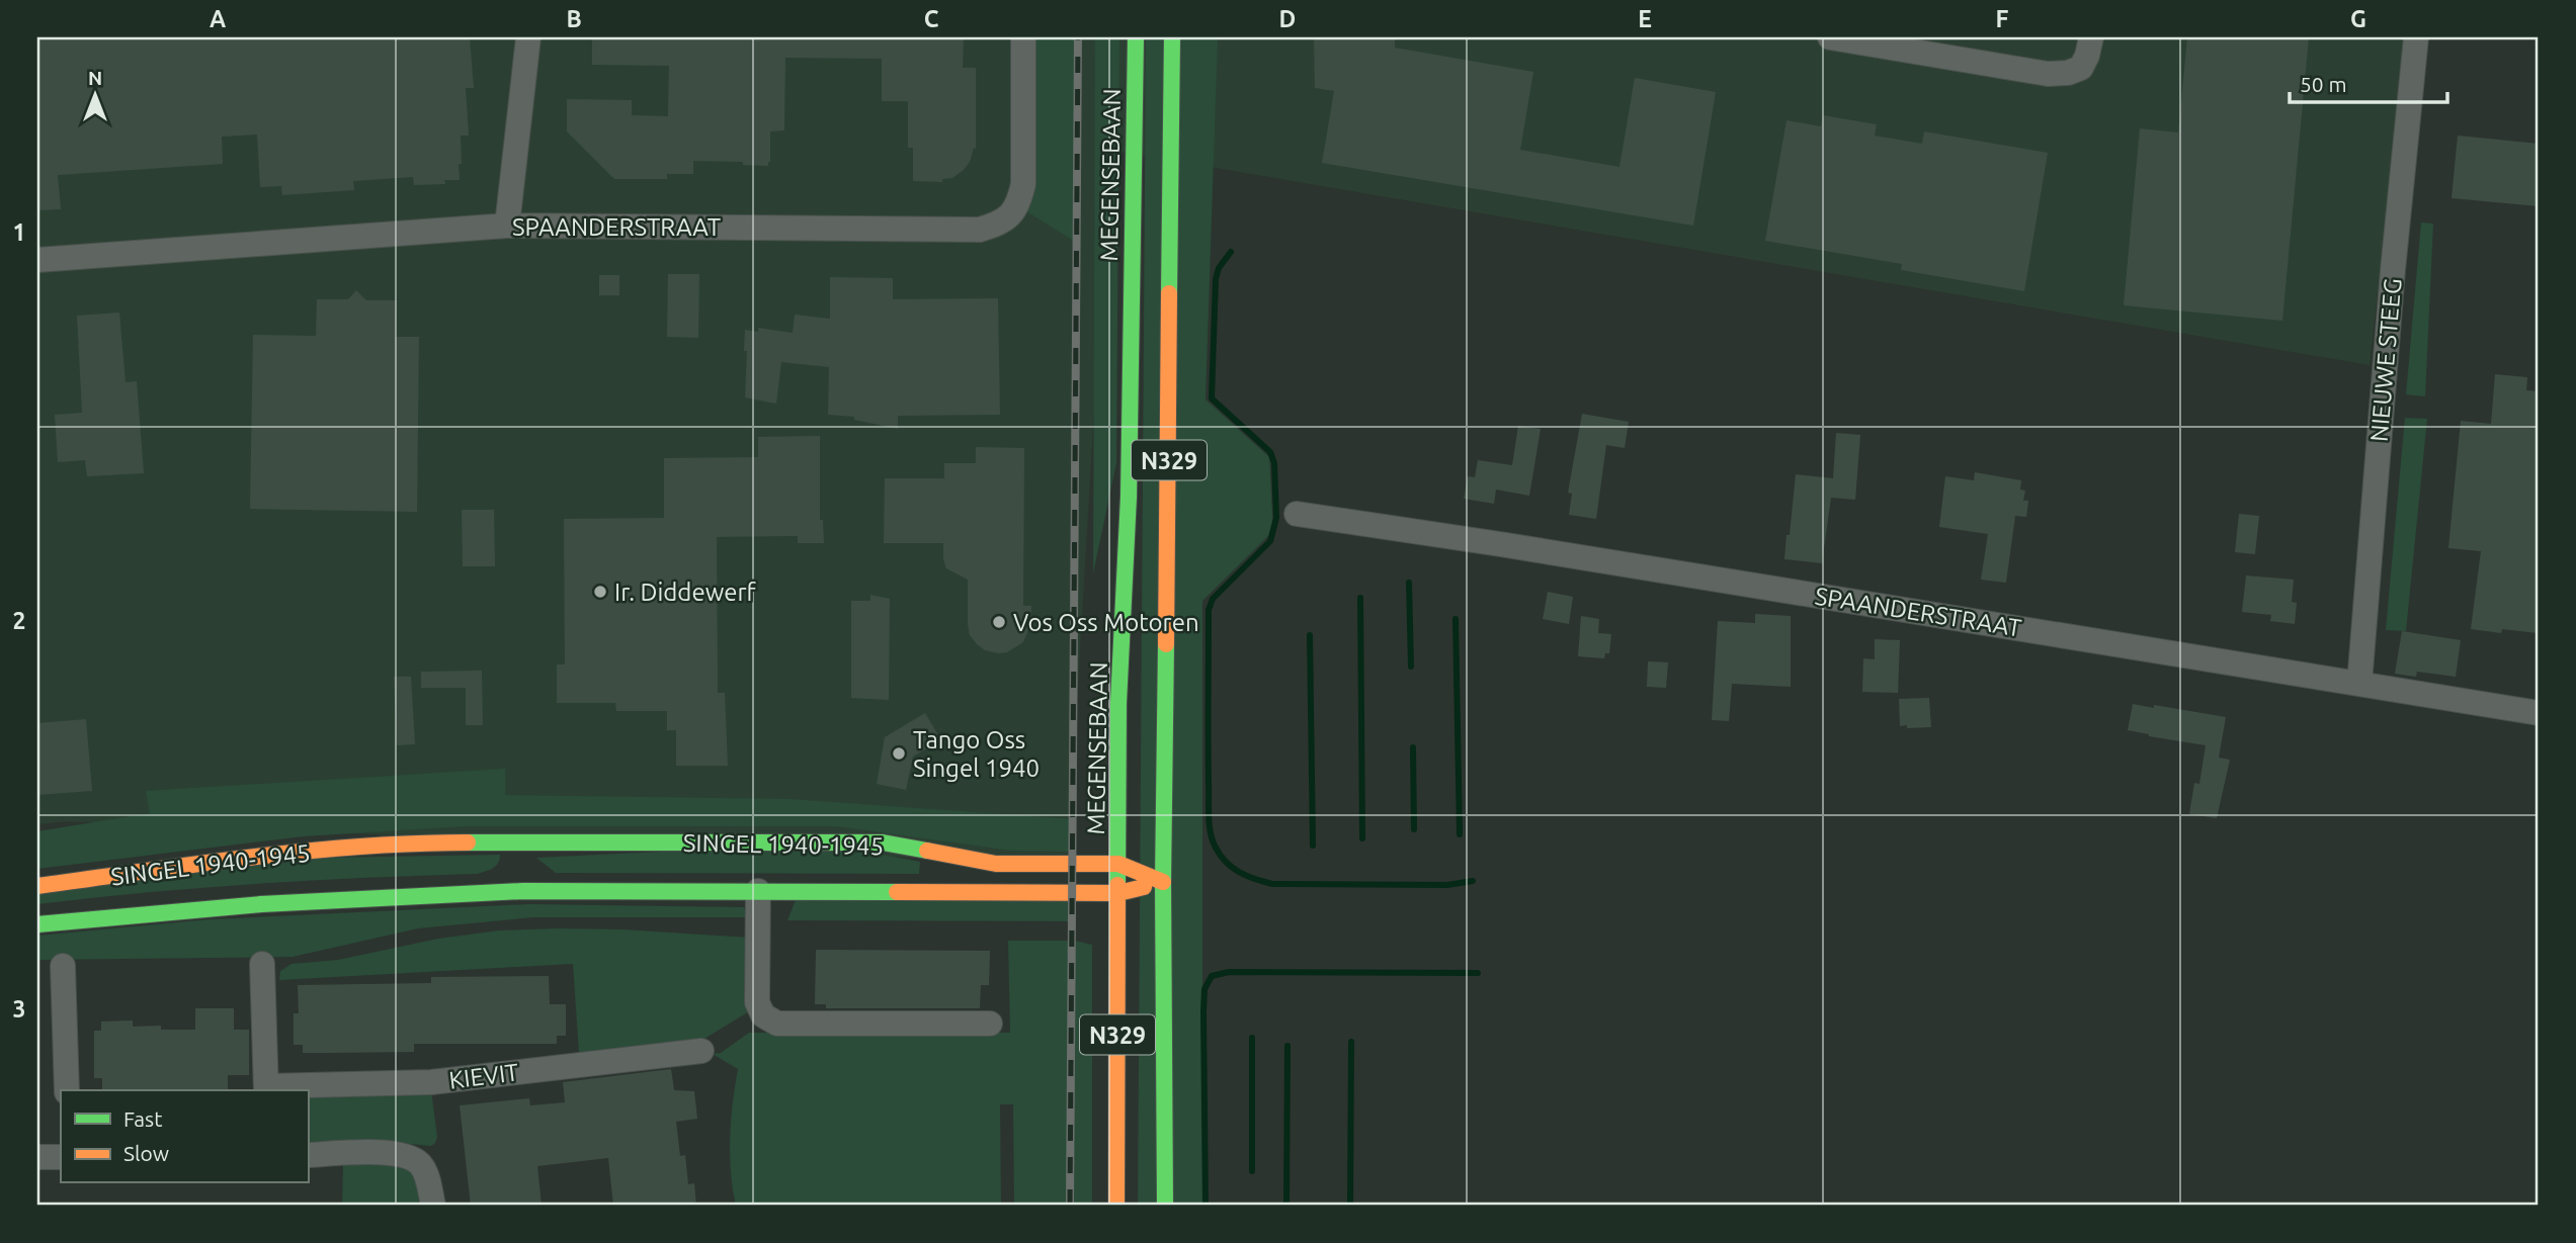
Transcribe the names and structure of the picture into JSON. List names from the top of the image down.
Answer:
{
  "streets": {
    "main road": ["MEGENSEBAAN", "N329", "SINGEL 1940-1945"],
    "street": ["SPAANDERSTRAAT", "NIEUWE STEEG", "KIEVIT"]
  },
  "crossings": [
    ["MEGENSEBAAN", "SINGEL 1940-1945"],
    ["SPAANDERSTRAAT", "NIEUWE STEEG"],
    ["N329", "SINGEL 1940-1945"]
  ],
  "places": ["Ir. Diddewerf", "Vos Oss Motoren", "Tango Oss Singel 1940"],
  "legend": ["Fast", "Slow"],
  "scale_bar": "50 m",
  "north": "top",
  "grid": {
    "columns": [
      "A",
      "B",
      "C",
      "D",
      "E",
      "F",
      "G"
    ],
    "rows": ["1", "2", "3"]
  }
}
